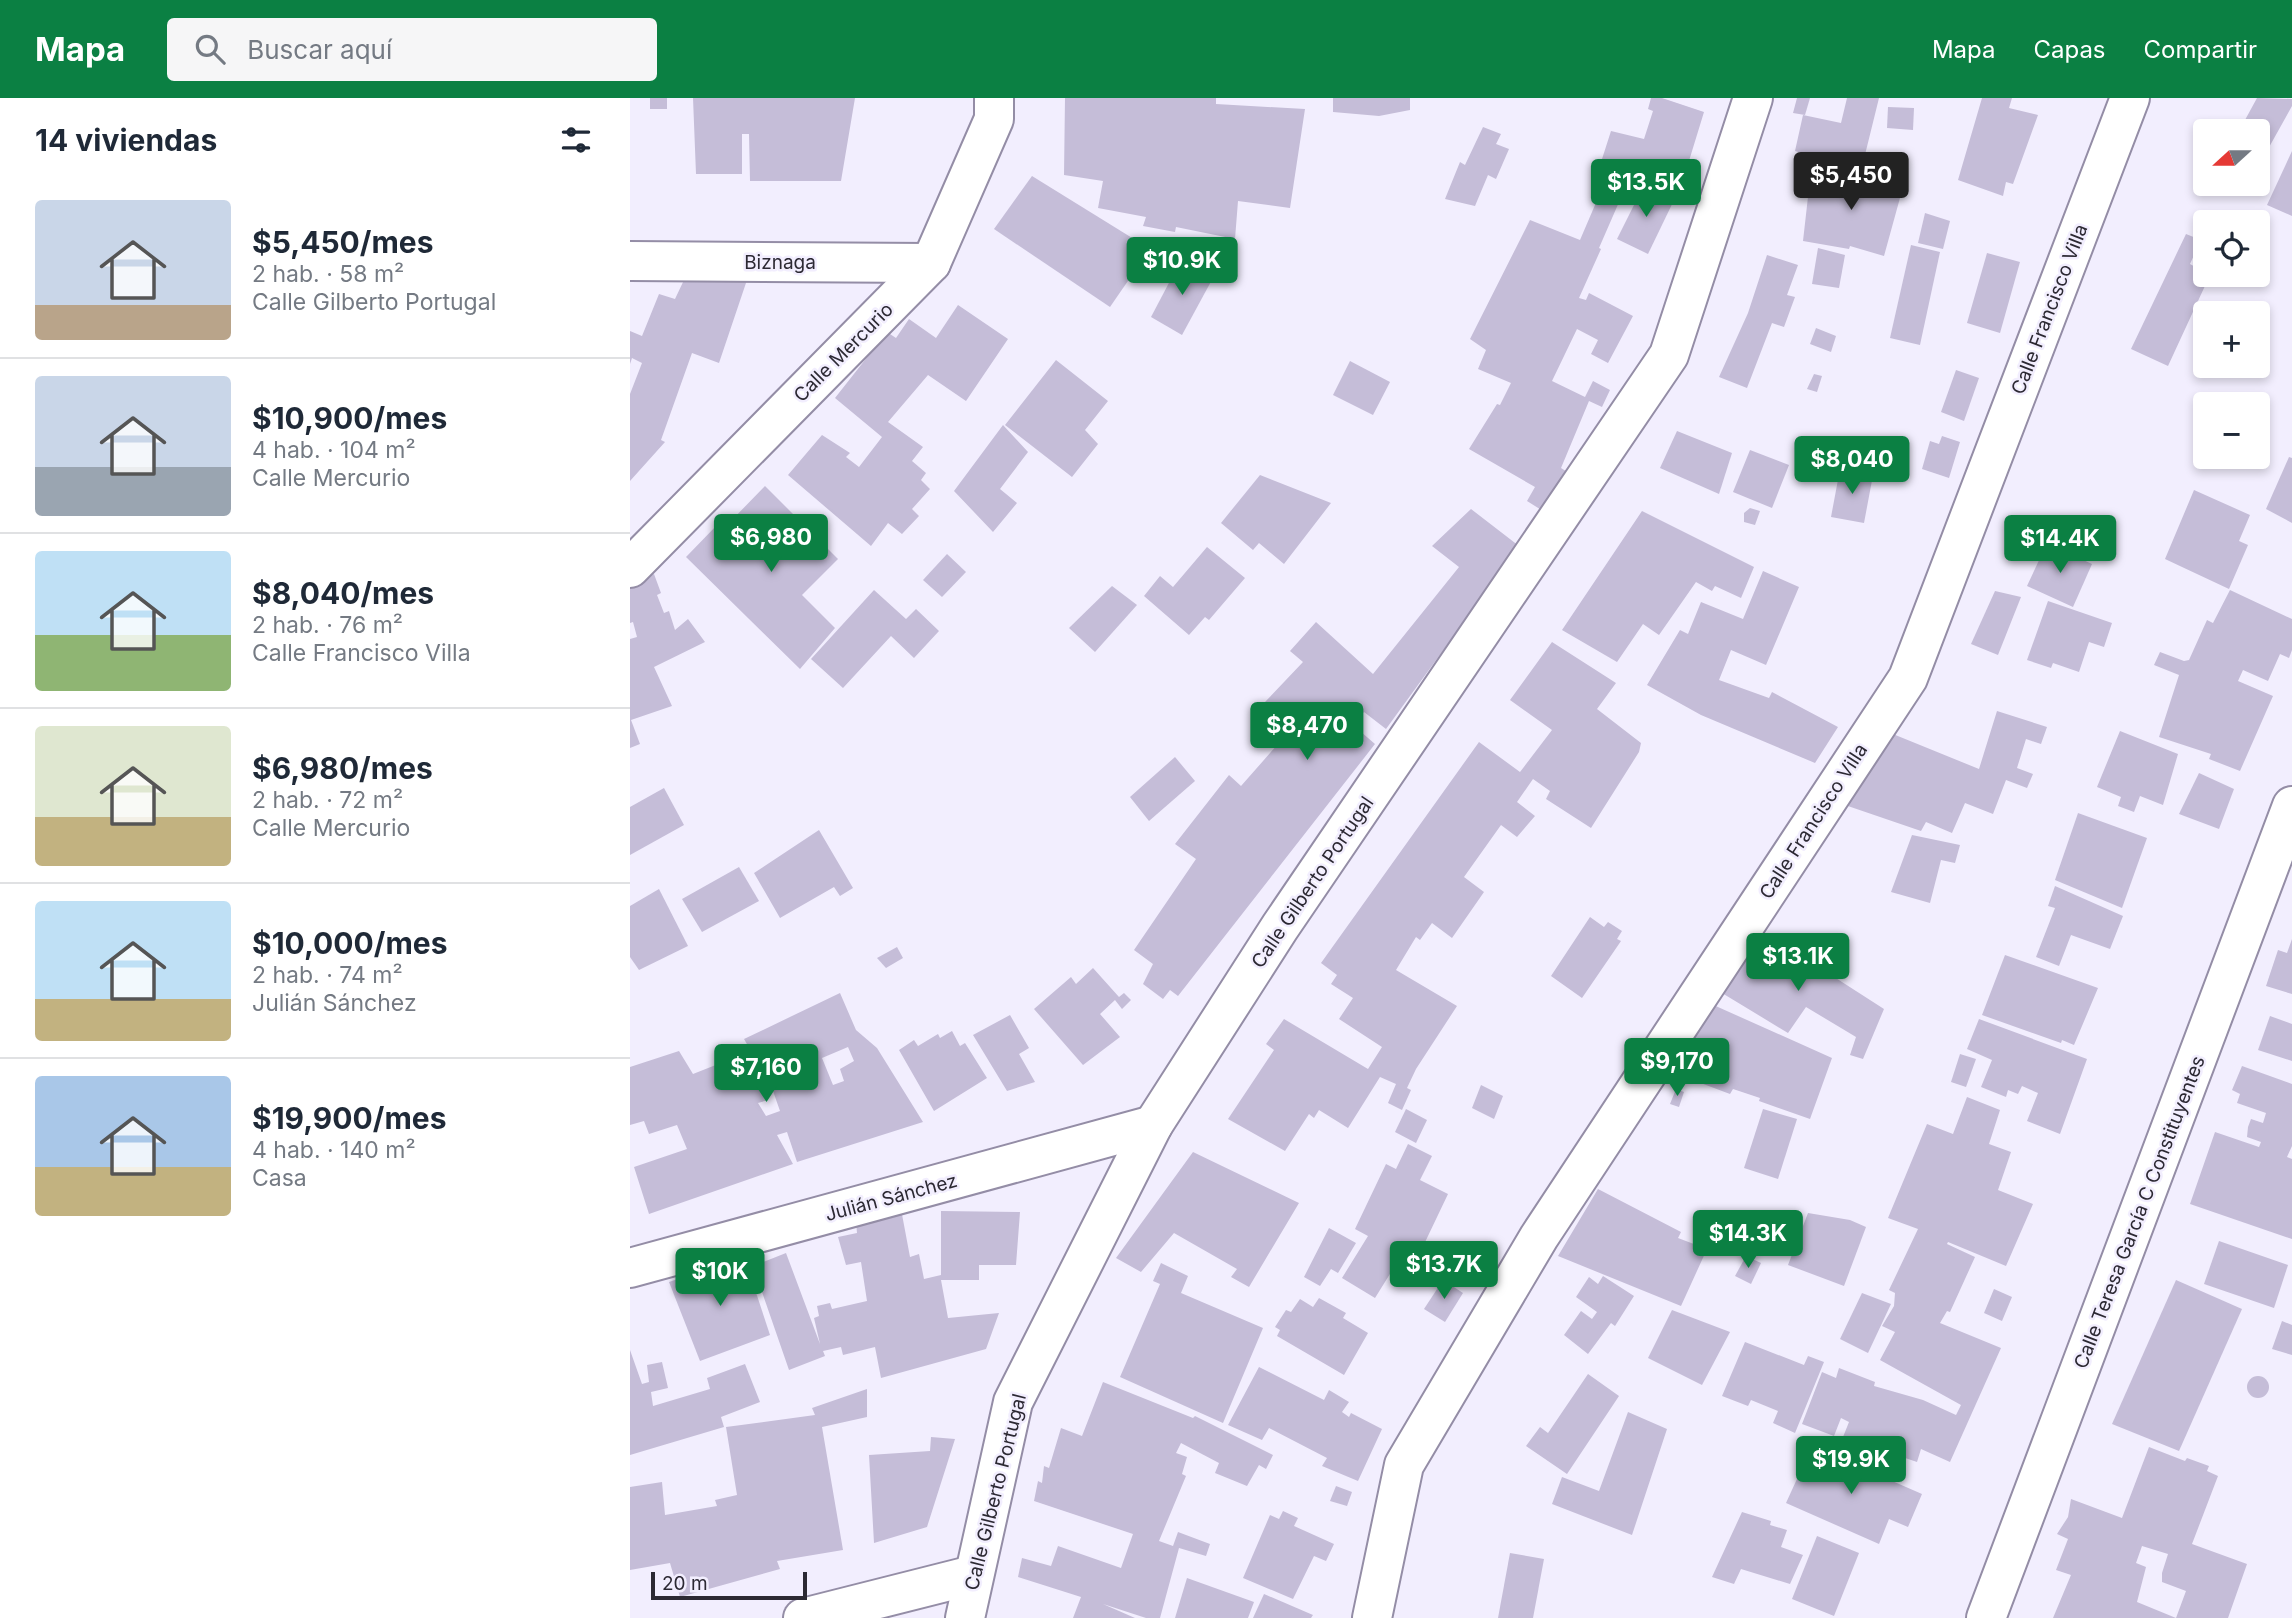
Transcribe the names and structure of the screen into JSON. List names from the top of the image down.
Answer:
{
  "streets": {
    "street": [
      "Biznaga",
      "Calle Francisco Villa",
      "Calle Mercurio",
      "Calle Gilberto Portugal",
      "Julián Sánchez",
      "Calle Teresa García C Constituyentes"
    ]
  },
  "crossings": [
    ["Biznaga", "Calle Mercurio"],
    ["Calle Gilberto Portugal", "Julián Sánchez"]
  ],
  "scale_bar": "20 m",
  "north": "left",
  "page": {
    "header": "Mapa",
    "search": "Buscar aquí",
    "nav": ["Mapa", "Capas", "Compartir"],
    "heading": "14 viviendas",
    "map_buttons": ["+", "−"],
    "price": [
      "$5,450",
      "$13.5K",
      "$10.9K",
      "$8,040",
      "$6,980",
      "$14.4K",
      "$8,470",
      "$13.1K",
      "$9,170",
      "$7,160",
      "$14.3K",
      "$13.7K",
      "$10K",
      "$19.9K"
    ],
    "list": [
      {
        "name": "$5,450/mes",
        "note": "2 hab. · 58 m² · Calle Gilberto Portugal"
      },
      {
        "name": "$10,900/mes",
        "note": "4 hab. · 104 m² · Calle Mercurio"
      },
      {
        "name": "$8,040/mes",
        "note": "2 hab. · 76 m² · Calle Francisco Villa"
      },
      {
        "name": "$6,980/mes",
        "note": "2 hab. · 72 m² · Calle Mercurio"
      },
      {
        "name": "$10,000/mes",
        "note": "2 hab. · 74 m² · Julián Sánchez"
      },
      {
        "name": "$19,900/mes",
        "note": "4 hab. · 140 m² · Casa"
      }
    ],
    "scale": "20 m"
  }
}
